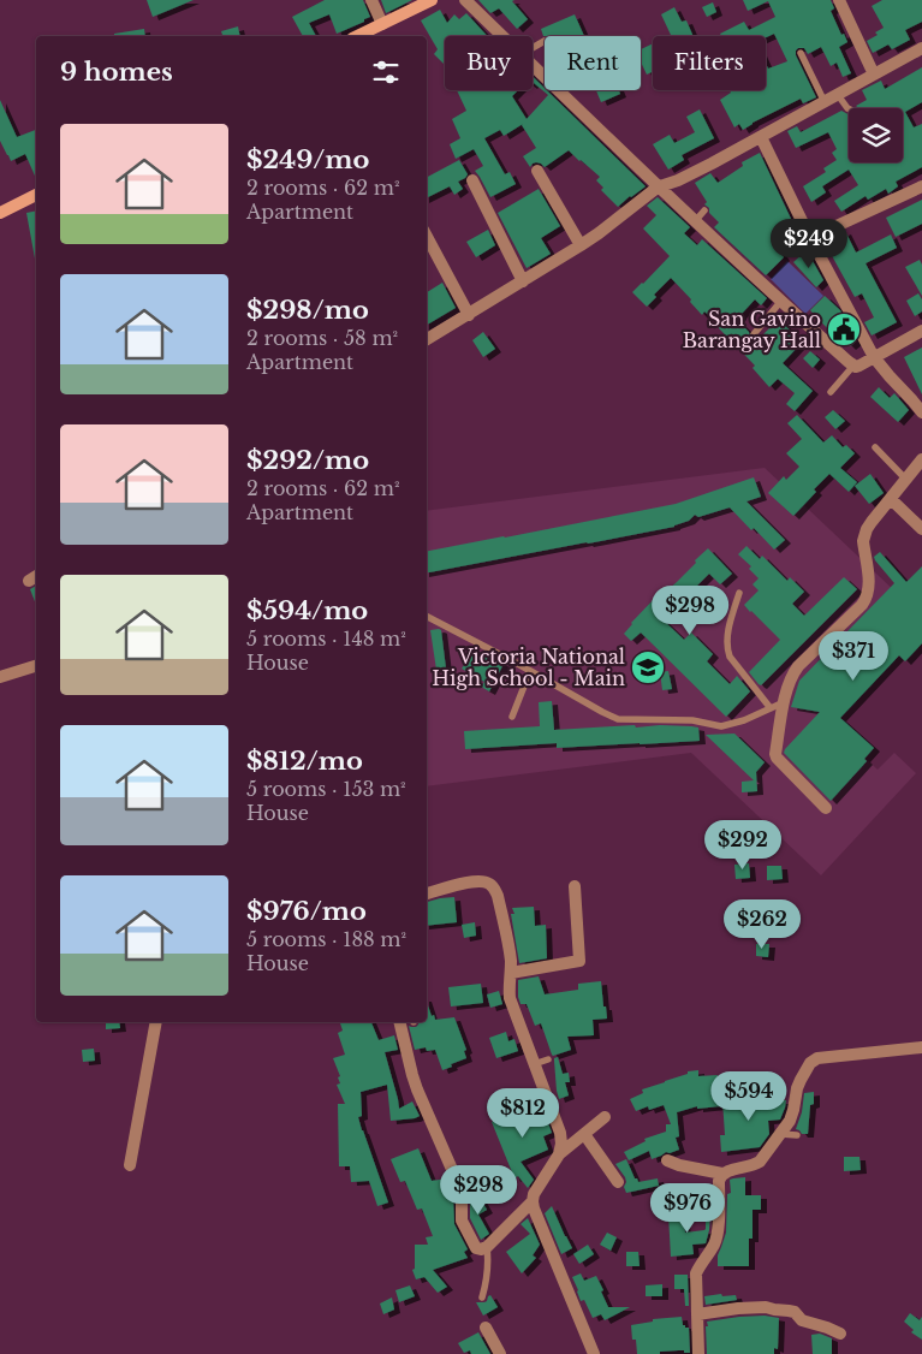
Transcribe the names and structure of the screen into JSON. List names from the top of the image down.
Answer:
{
  "places": {
    "public building": ["San Gavino Barangay Hall"],
    "school or university": ["Victoria National High School - Main"]
  },
  "page": {
    "chip": ["Buy", "Rent", "Filters"],
    "heading": "9 homes",
    "list": [
      {
        "name": "$249/mo",
        "note": "2 rooms · 62 m² · Apartment"
      },
      {
        "name": "$298/mo",
        "note": "2 rooms · 58 m² · Apartment"
      },
      {
        "name": "$292/mo",
        "note": "2 rooms · 62 m² · Apartment"
      },
      {
        "name": "$594/mo",
        "note": "5 rooms · 148 m² · House"
      },
      {
        "name": "$812/mo",
        "note": "5 rooms · 153 m² · House"
      },
      {
        "name": "$976/mo",
        "note": "5 rooms · 188 m² · House"
      }
    ],
    "price": [
      "$249",
      "$298",
      "$371",
      "$292",
      "$262",
      "$594",
      "$812",
      "$298",
      "$976"
    ]
  }
}
